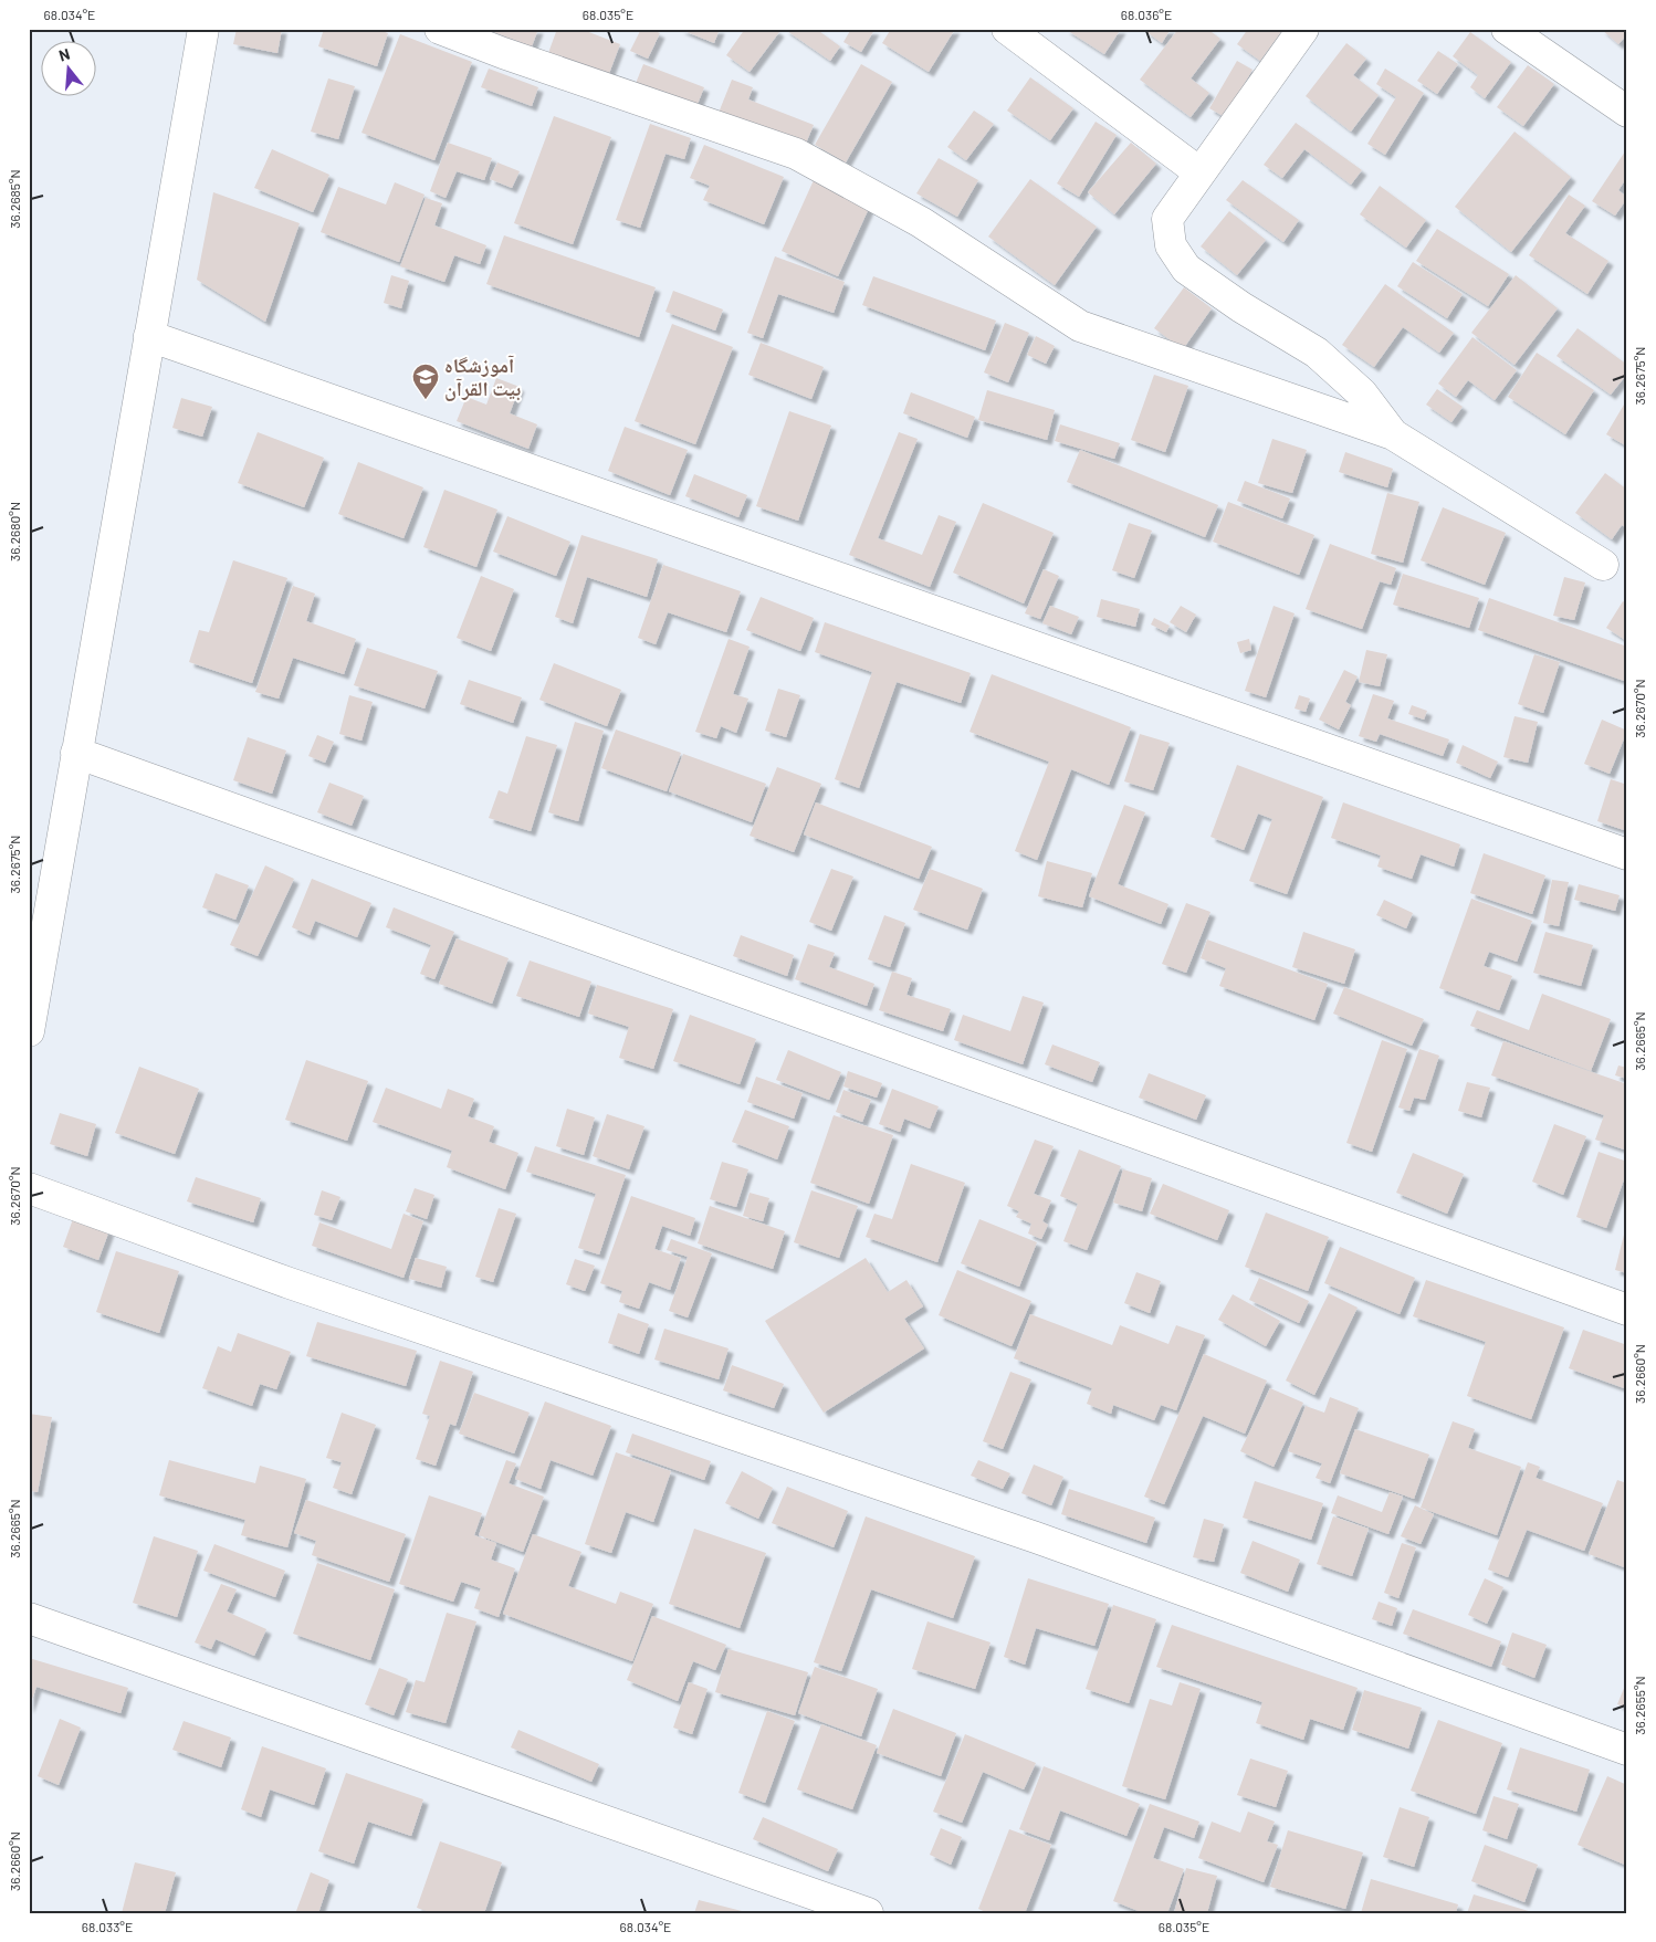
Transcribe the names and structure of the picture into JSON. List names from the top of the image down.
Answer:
{
  "places": {
    "school or university": ["آموزشگاه بیت القرآن"]
  },
  "north": "top",
  "coordinates": [
    "68.034°E",
    "68.035°E",
    "68.036°E",
    "36.2685°N",
    "36.2675°N",
    "36.2680°N",
    "36.2670°N",
    "36.2665°N",
    "36.2660°N",
    "36.2655°N",
    "68.033°E"
  ]
}
